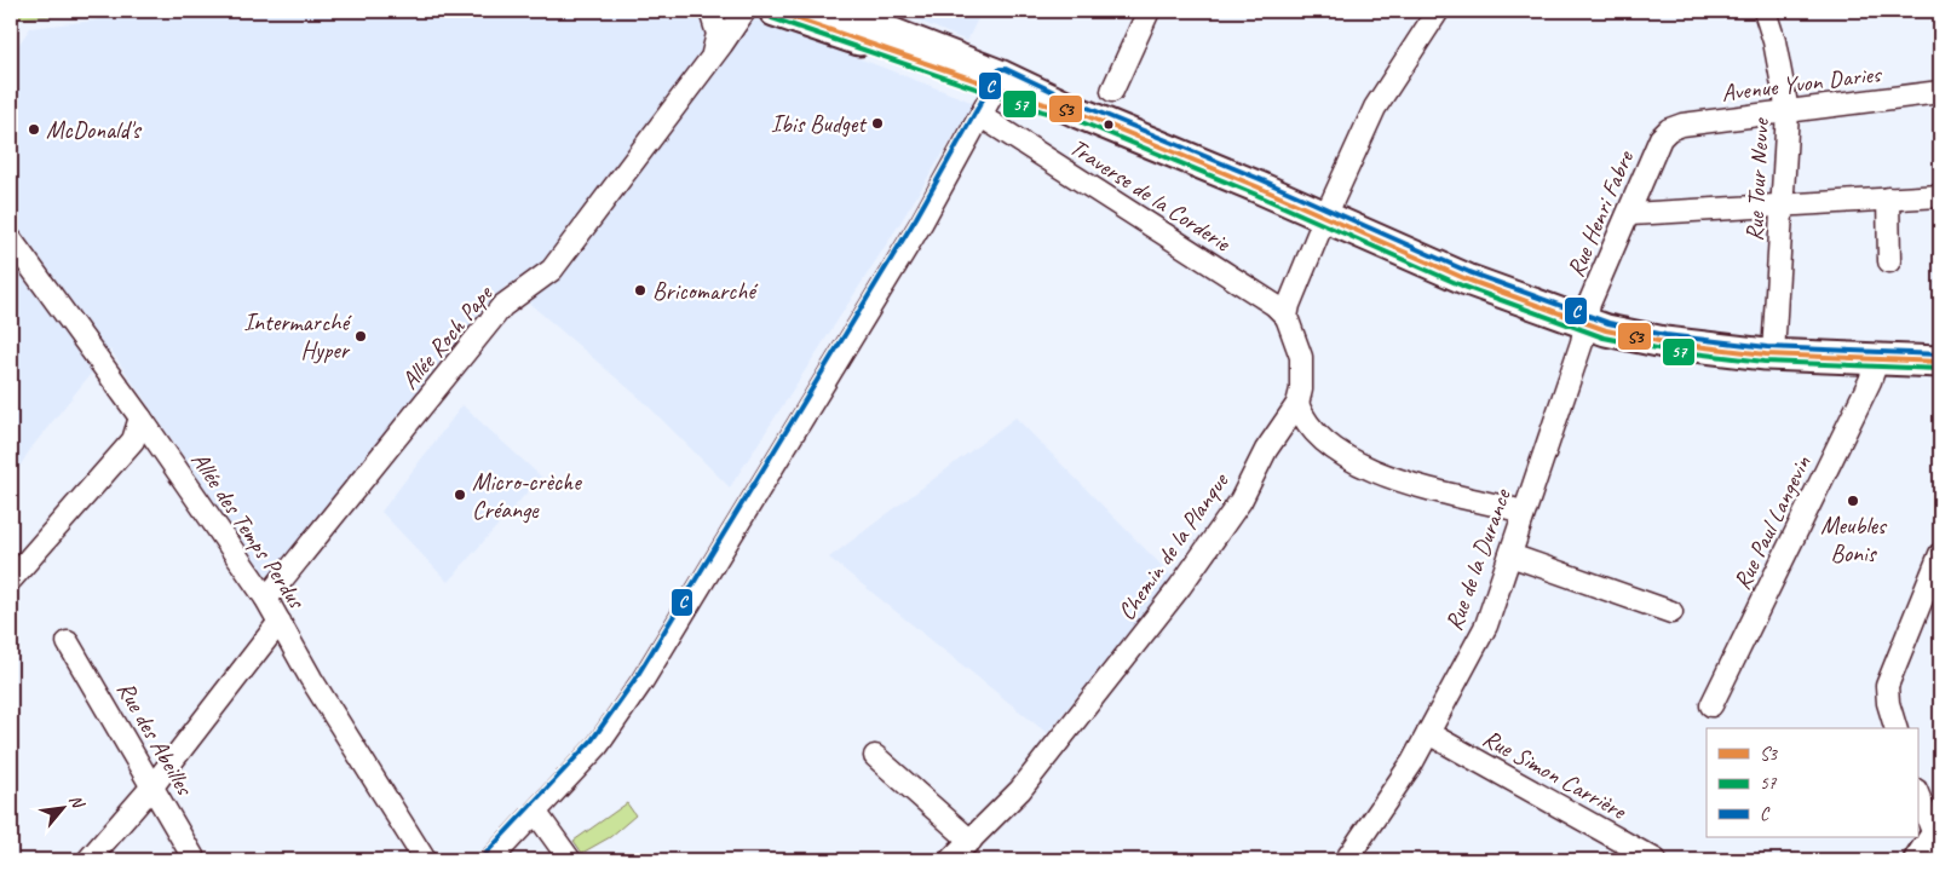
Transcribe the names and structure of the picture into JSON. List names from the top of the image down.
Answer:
{
  "streets": {
    "street": [
      "Avenue Yvon Daries",
      "Rue Tour Neuve",
      "Traverse de la Corderie",
      "Rue Henri Fabre",
      "Allée Roch Pape",
      "Rue Paul Langevin",
      "Allée des Temps Perdus",
      "Chemin de la Planque",
      "Rue de la Durance",
      "Rue des Abeilles",
      "Rue Simon Carrière"
    ]
  },
  "crossings": [
    ["Avenue Yvon Daries", "Rue Tour Neuve"],
    ["Avenue Yvon Daries", "Rue Henri Fabre"],
    ["Traverse de la Corderie", "Chemin de la Planque"],
    ["Rue Henri Fabre", "Rue de la Durance"],
    ["Allée Roch Pape", "Allée des Temps Perdus"],
    ["Rue de la Durance", "Rue Simon Carrière"]
  ],
  "places": [
    "Ibis Budget",
    "McDonald's",
    "Bricomarché",
    "Intermarché Hyper",
    "Micro-crèche Créange",
    "Meubles Bonis"
  ],
  "lines": ["transit line S3", "transit line 57", "transit line C"],
  "legend": ["S3", "57", "C"],
  "north": "top right"
}
